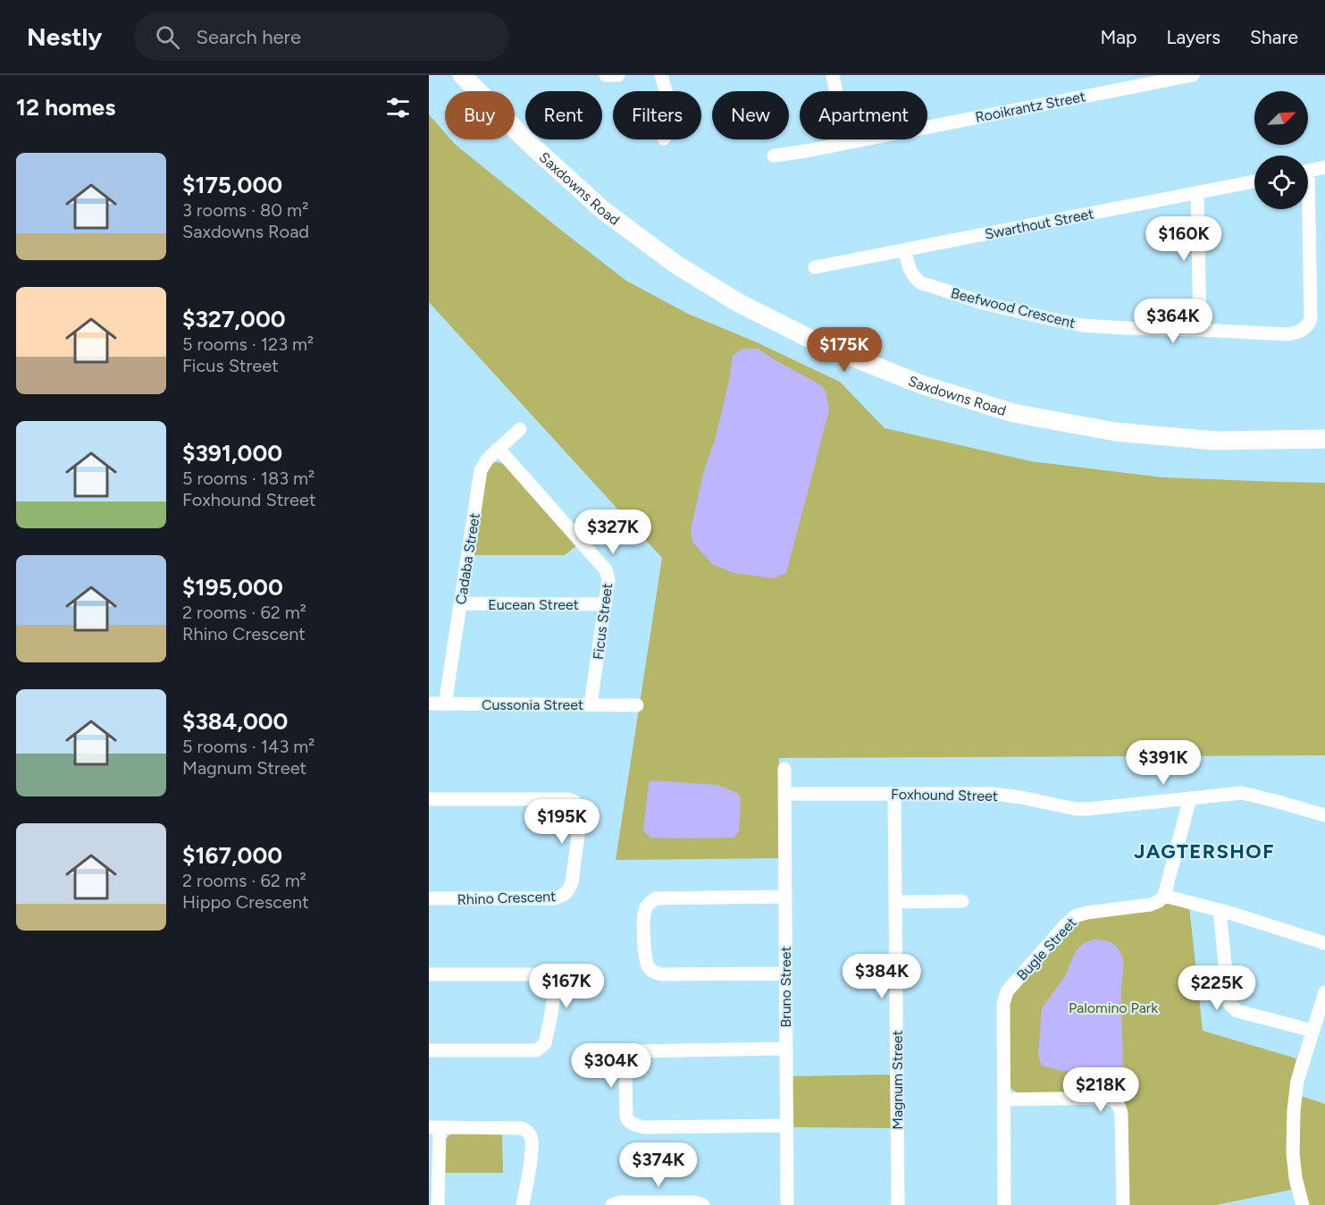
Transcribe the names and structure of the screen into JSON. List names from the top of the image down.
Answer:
{
  "streets": {
    "street": [
      "Rooikrantz Street",
      "Saxdowns Road",
      "Swarthout Street",
      "Beefwood Crescent",
      "Cadaba Street",
      "Eucean Street",
      "Ficus Street",
      "Cussonia Street",
      "Foxhound Street",
      "Rhino Crescent",
      "Bugle Street",
      "Bruno Street",
      "Magnum Street"
    ]
  },
  "crossings": [
    ["Swarthout Street", "Beefwood Crescent"],
    ["Cadaba Street", "Eucean Street"],
    ["Cadaba Street", "Ficus Street"],
    ["Cadaba Street", "Cussonia Street"],
    ["Eucean Street", "Ficus Street"],
    ["Ficus Street", "Cussonia Street"],
    ["Foxhound Street", "Bruno Street"],
    ["Foxhound Street", "Magnum Street"]
  ],
  "districts": ["JAGTERSHOF"],
  "parks": ["Palomino Park"],
  "north": "top right",
  "page": {
    "header": "Nestly",
    "search": "Search here",
    "nav": ["Map", "Layers", "Share"],
    "heading": "12 homes",
    "chip": [
      "Buy",
      "Rent",
      "Filters",
      "New",
      "Apartment"
    ],
    "list": [
      {
        "name": "$175,000",
        "note": "3 rooms · 80 m² · Saxdowns Road"
      },
      {
        "name": "$327,000",
        "note": "5 rooms · 123 m² · Ficus Street"
      },
      {
        "name": "$391,000",
        "note": "5 rooms · 183 m² · Foxhound Street"
      },
      {
        "name": "$195,000",
        "note": "2 rooms · 62 m² · Rhino Crescent"
      },
      {
        "name": "$384,000",
        "note": "5 rooms · 143 m² · Magnum Street"
      },
      {
        "name": "$167,000",
        "note": "2 rooms · 62 m² · Hippo Crescent"
      }
    ],
    "price": [
      "$160K",
      "$364K",
      "$175K",
      "$327K",
      "$391K",
      "$195K",
      "$384K",
      "$167K",
      "$225K",
      "$304K",
      "$218K",
      "$374K"
    ]
  }
}
